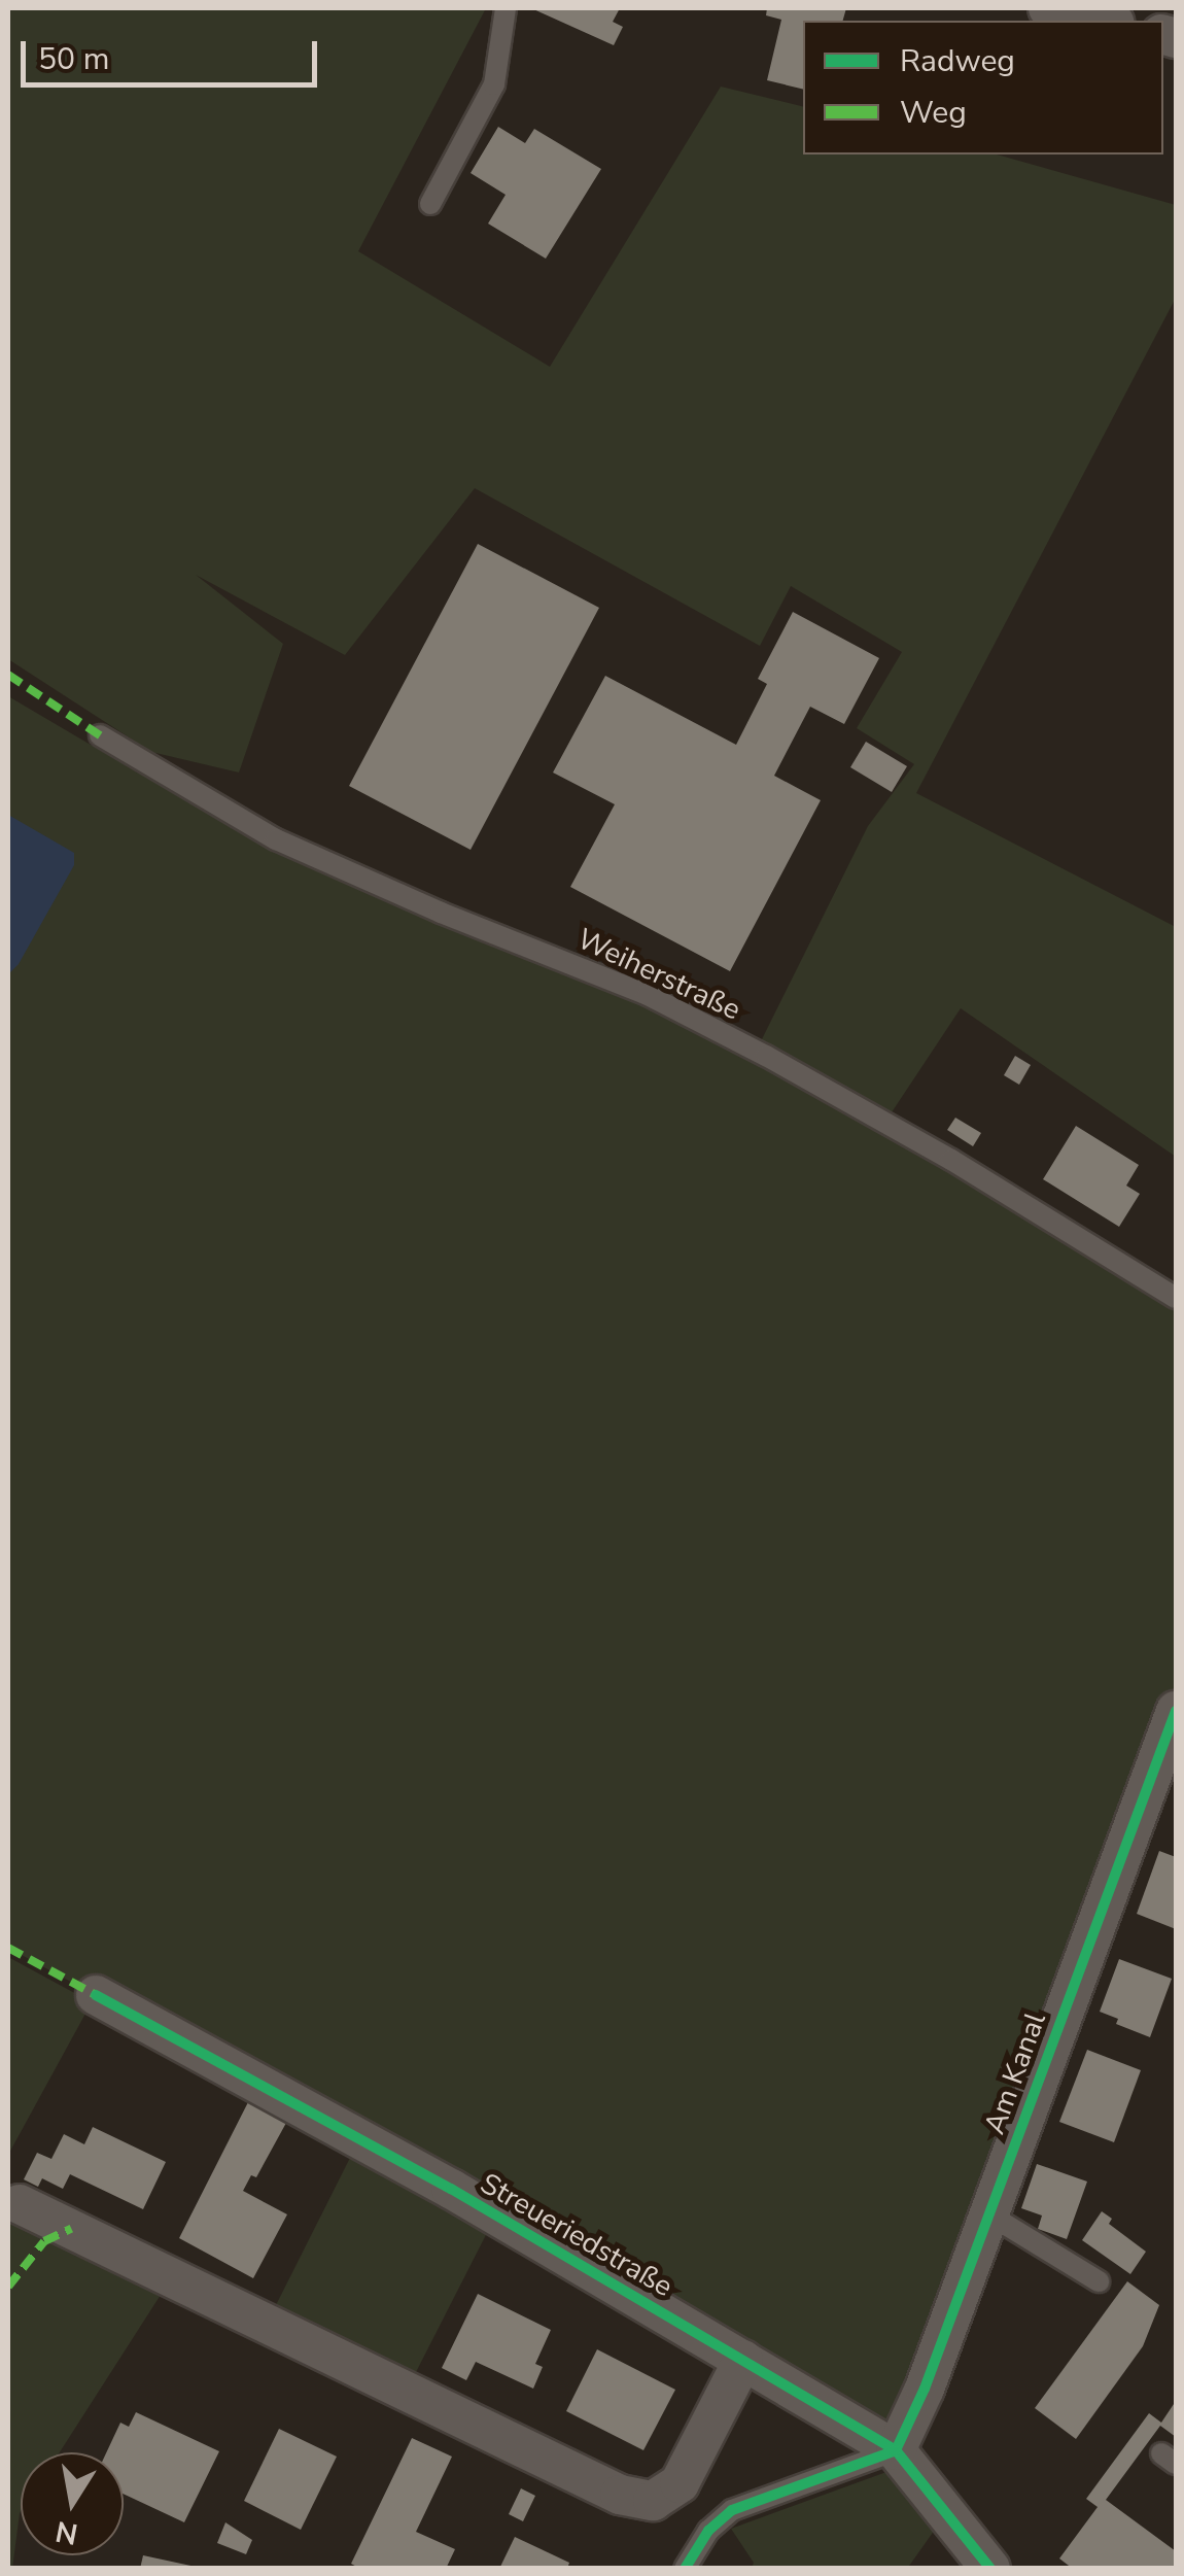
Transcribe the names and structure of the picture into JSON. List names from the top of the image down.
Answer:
{
  "streets": {
    "street": ["Am Kanal", "Streueriedstraße"],
    "lane": ["Weiherstraße"]
  },
  "crossings": [
    ["Am Kanal", "Streueriedstraße"]
  ],
  "legend": ["Radweg", "Weg"],
  "scale_bar": "50 m",
  "north": "bottom"
}
